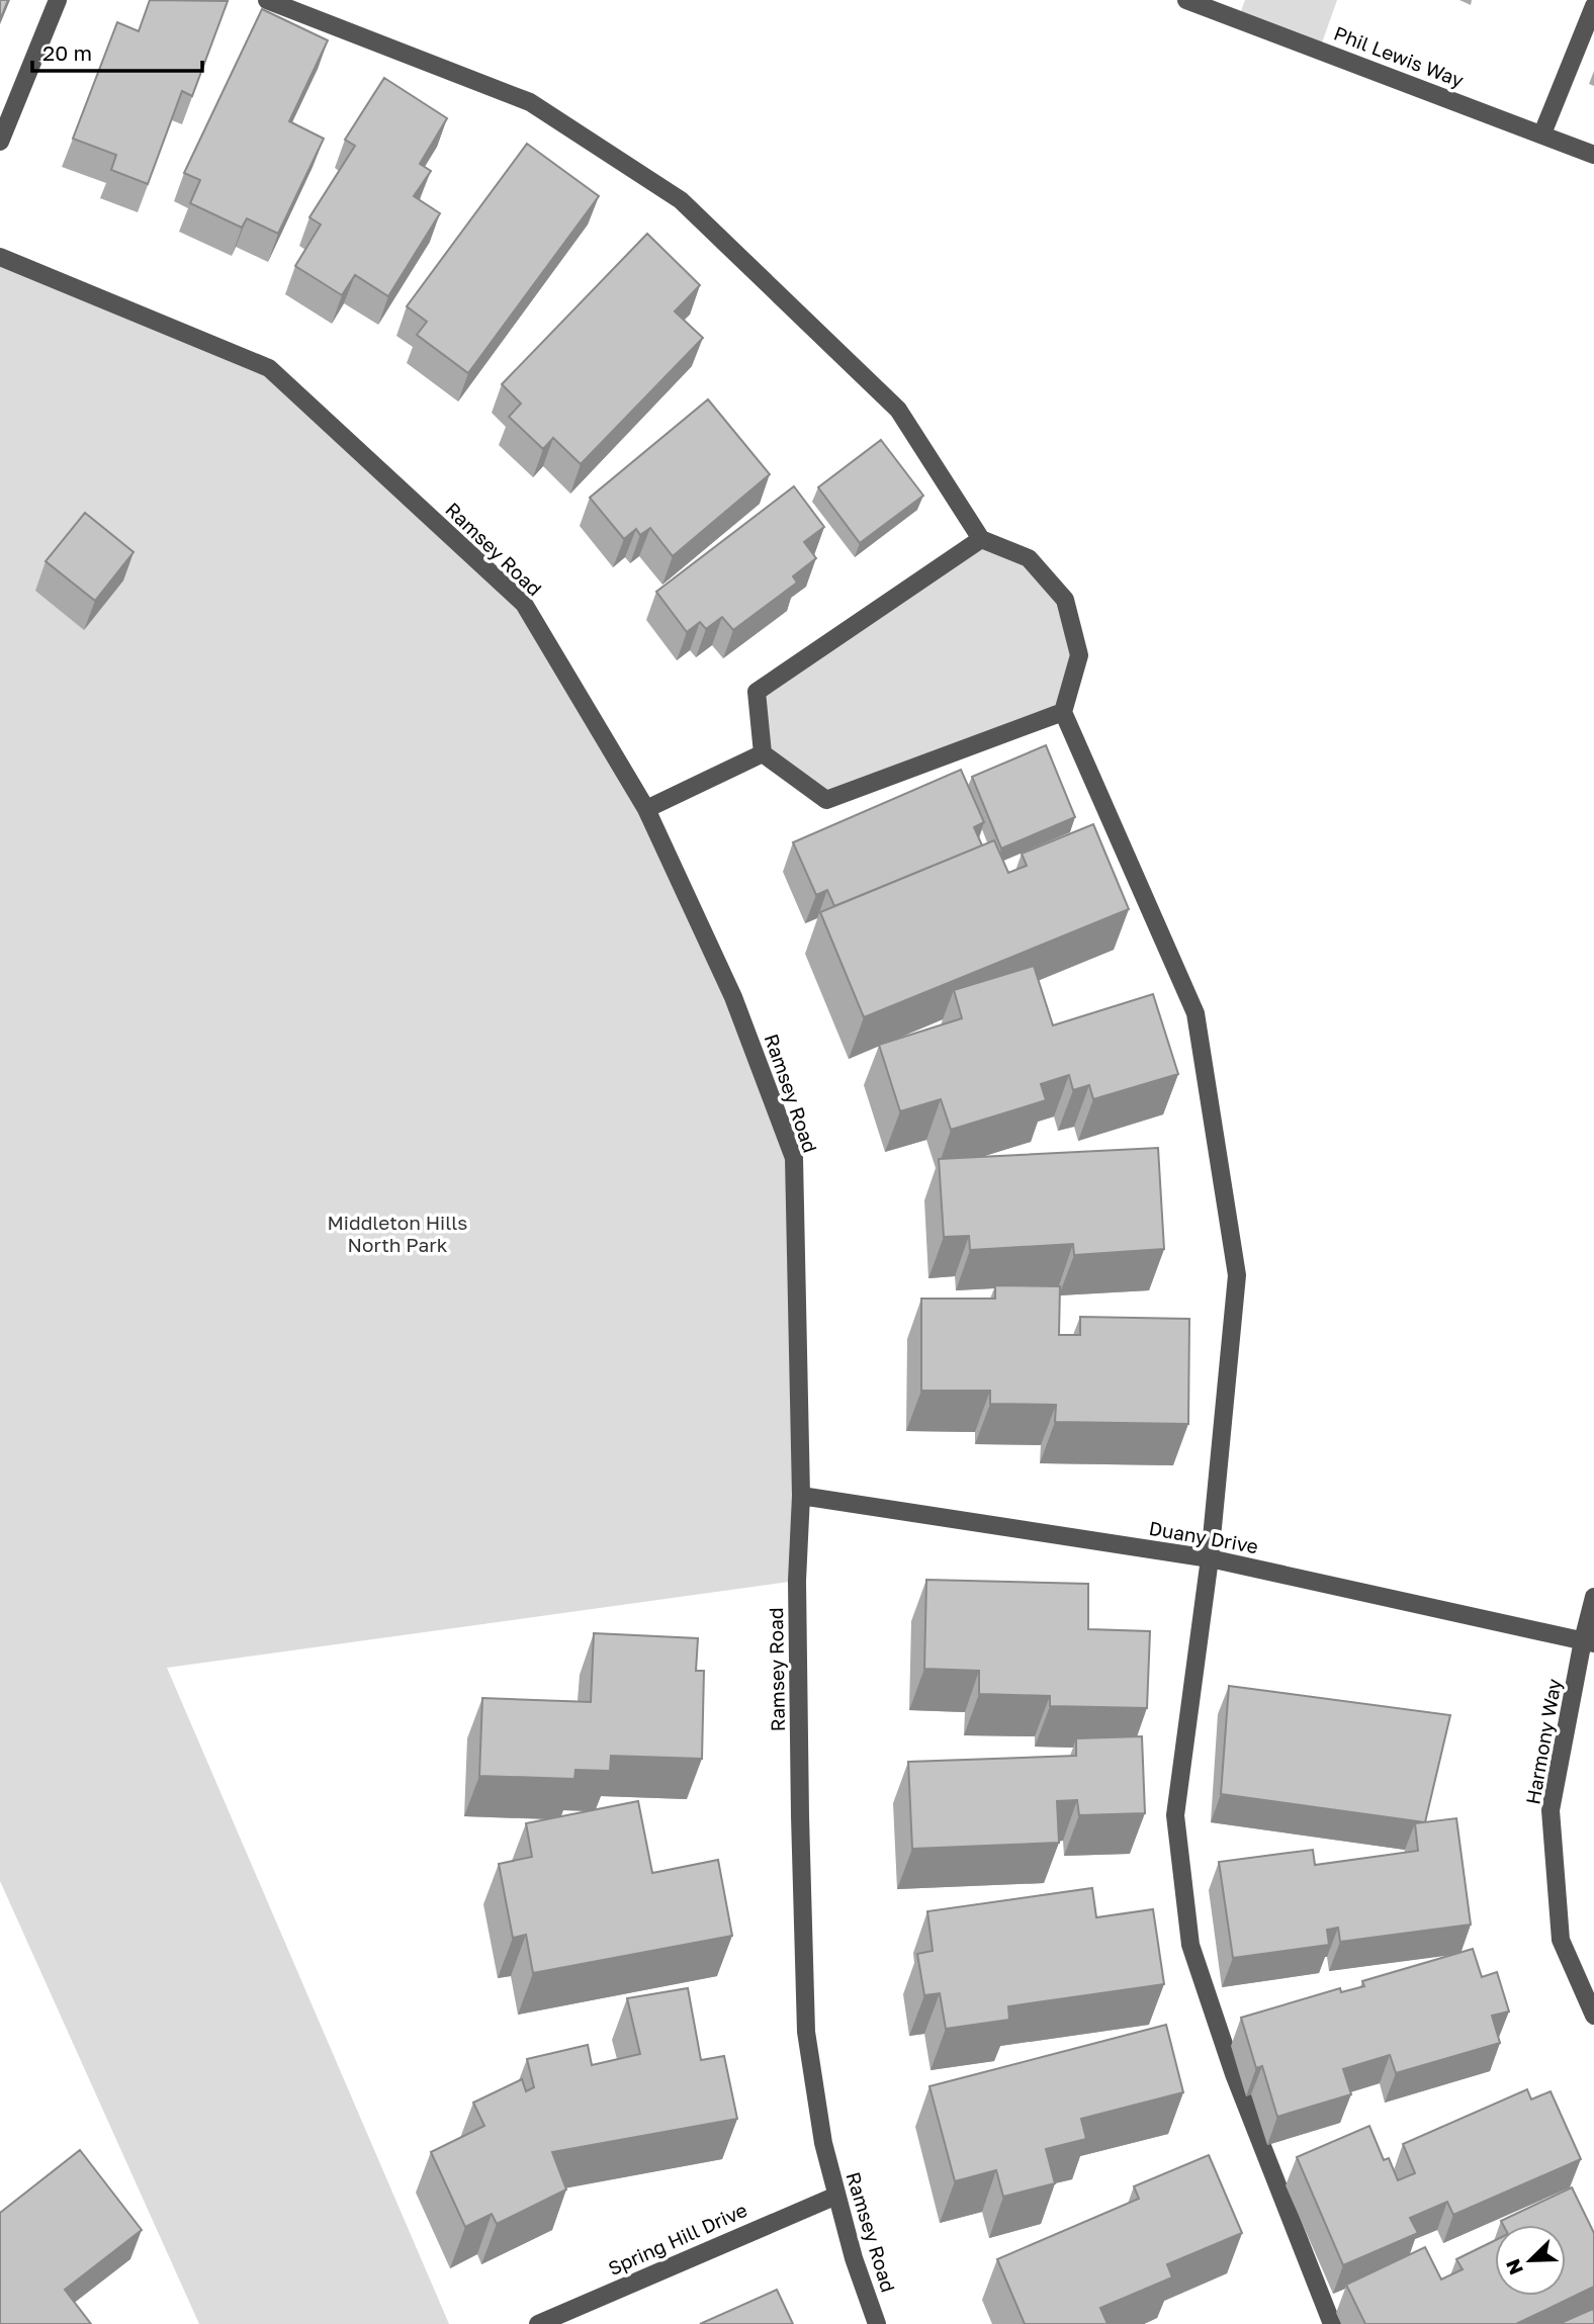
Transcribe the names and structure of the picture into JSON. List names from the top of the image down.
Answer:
{
  "streets": {
    "street": [
      "Phil Lewis Way",
      "Ramsey Road",
      "Duany Drive",
      "Harmony Way",
      "Spring Hill Drive"
    ]
  },
  "crossings": [
    ["Ramsey Road", "Duany Drive"],
    ["Ramsey Road", "Spring Hill Drive"],
    ["Duany Drive", "Harmony Way"]
  ],
  "parks": ["Middleton Hills North Park"],
  "scale_bar": "20 m",
  "north": "bottom left"
}
